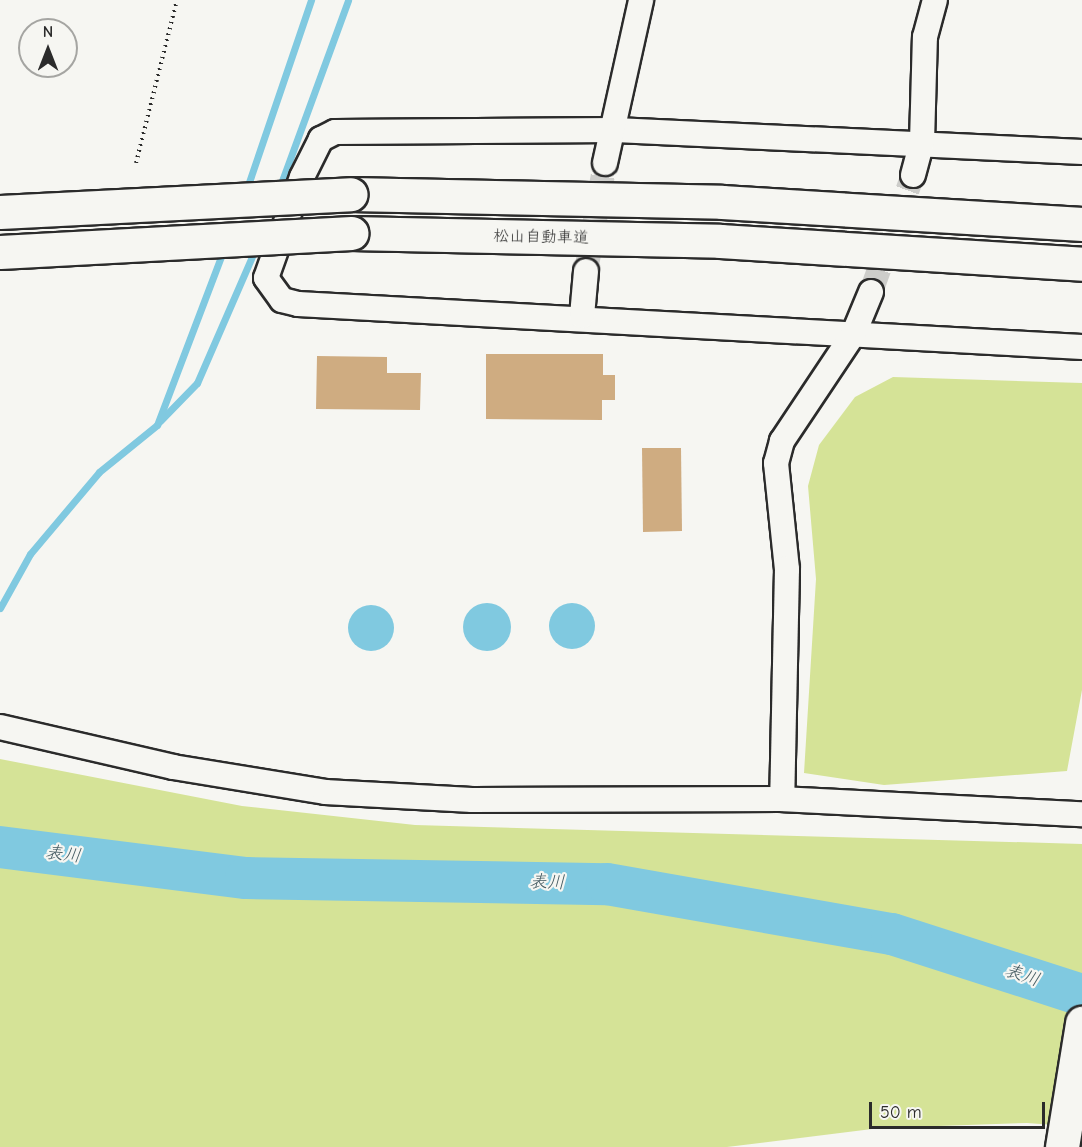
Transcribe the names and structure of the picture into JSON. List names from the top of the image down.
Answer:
{
  "streets": {
    "main road": ["松山自動車道"]
  },
  "water": ["表川"],
  "scale_bar": "50 m",
  "north": "top"
}
